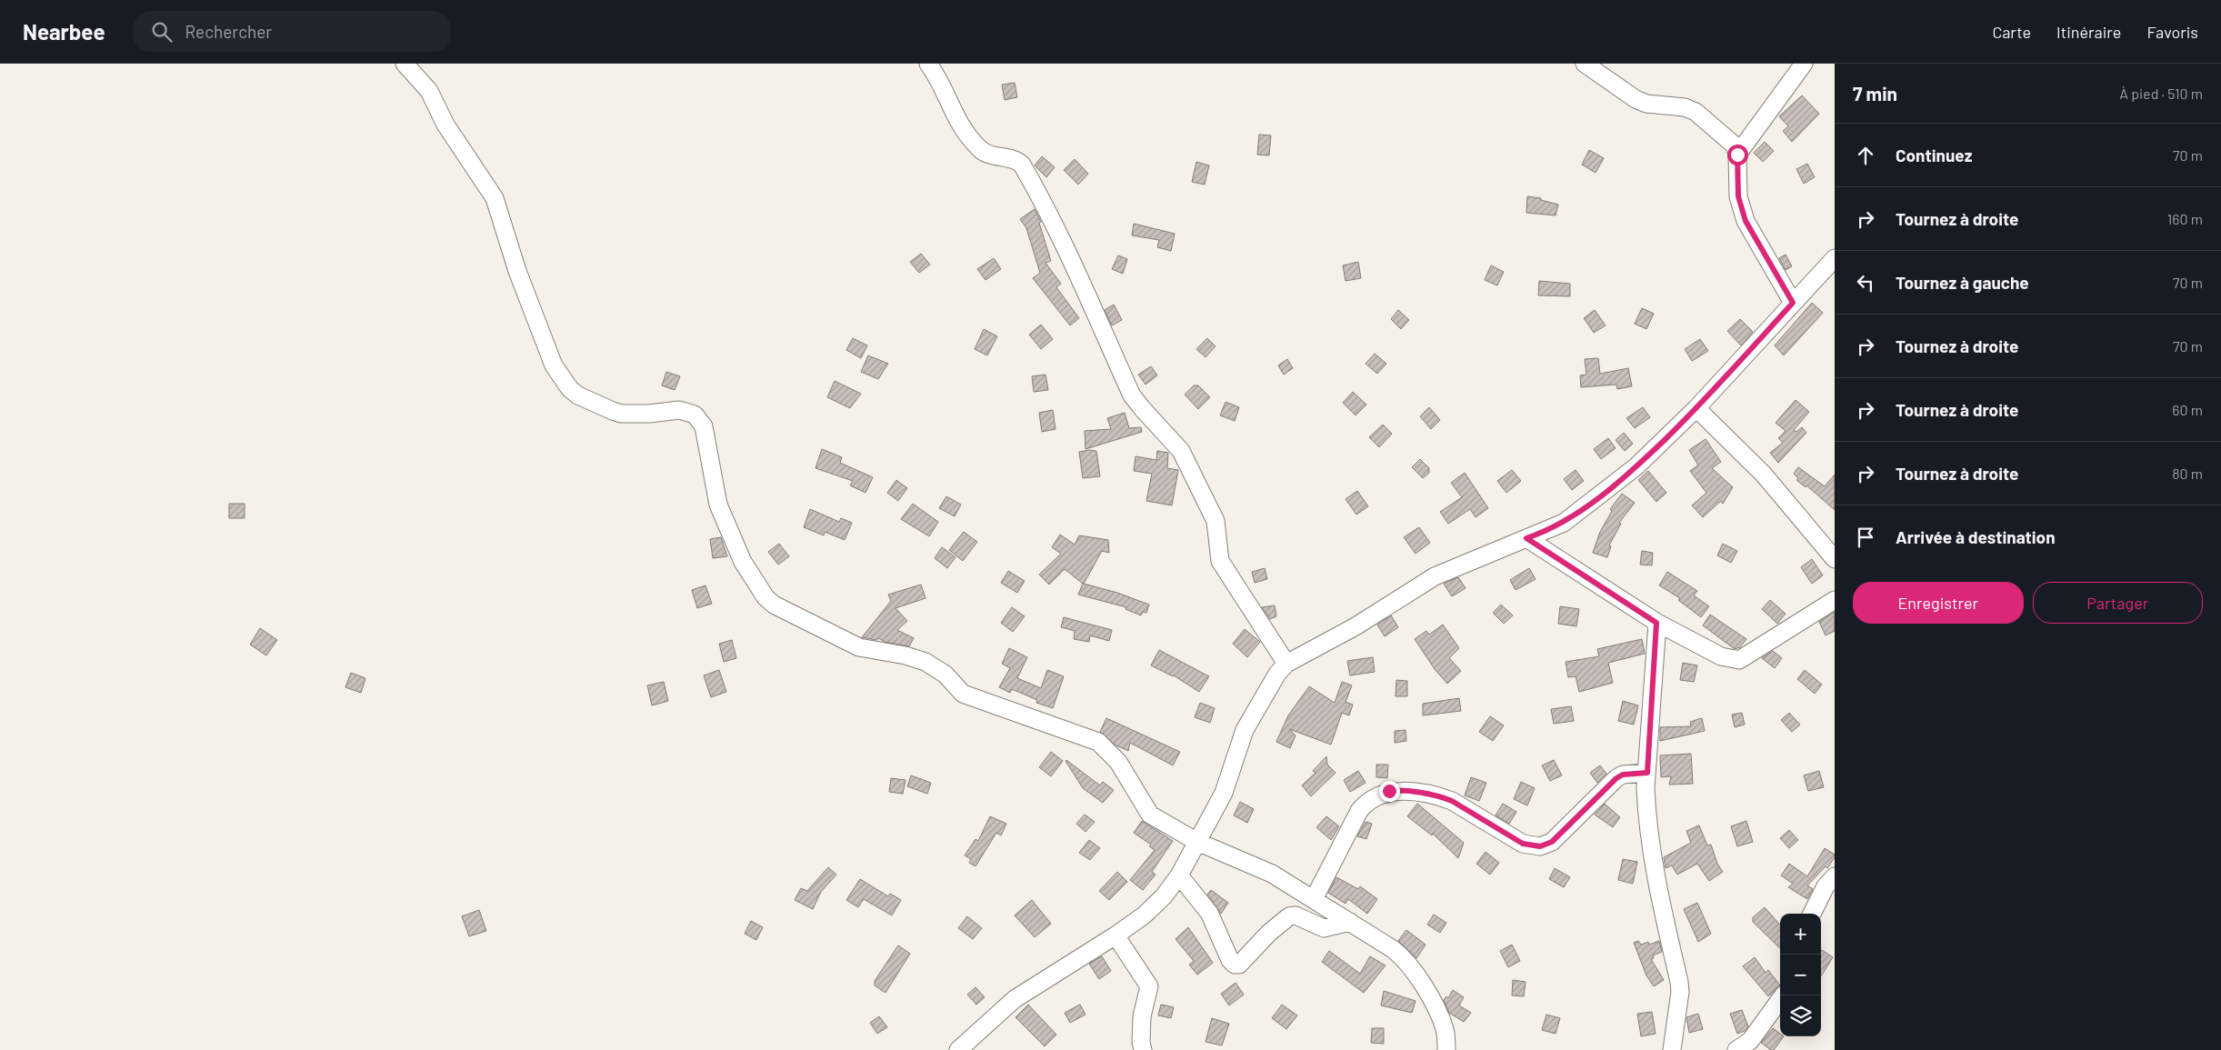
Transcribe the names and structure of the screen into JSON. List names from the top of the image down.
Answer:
{
  "page": {
    "header": "Nearbee",
    "search": "Rechercher",
    "nav": ["Carte", "Itinéraire", "Favoris"],
    "heading": ["7 min", "À pied · 510 m"],
    "list": [
      ["Continuez", "70 m"],
      ["Tournez à droite", "160 m"],
      ["Tournez à gauche", "70 m"],
      ["Tournez à droite", "70 m"],
      ["Tournez à droite", "60 m"],
      ["Tournez à droite", "80 m"],
      "Arrivée à destination"
    ],
    "buttons": ["Enregistrer", "Partager"],
    "map_buttons": ["+", "−"]
  }
}
